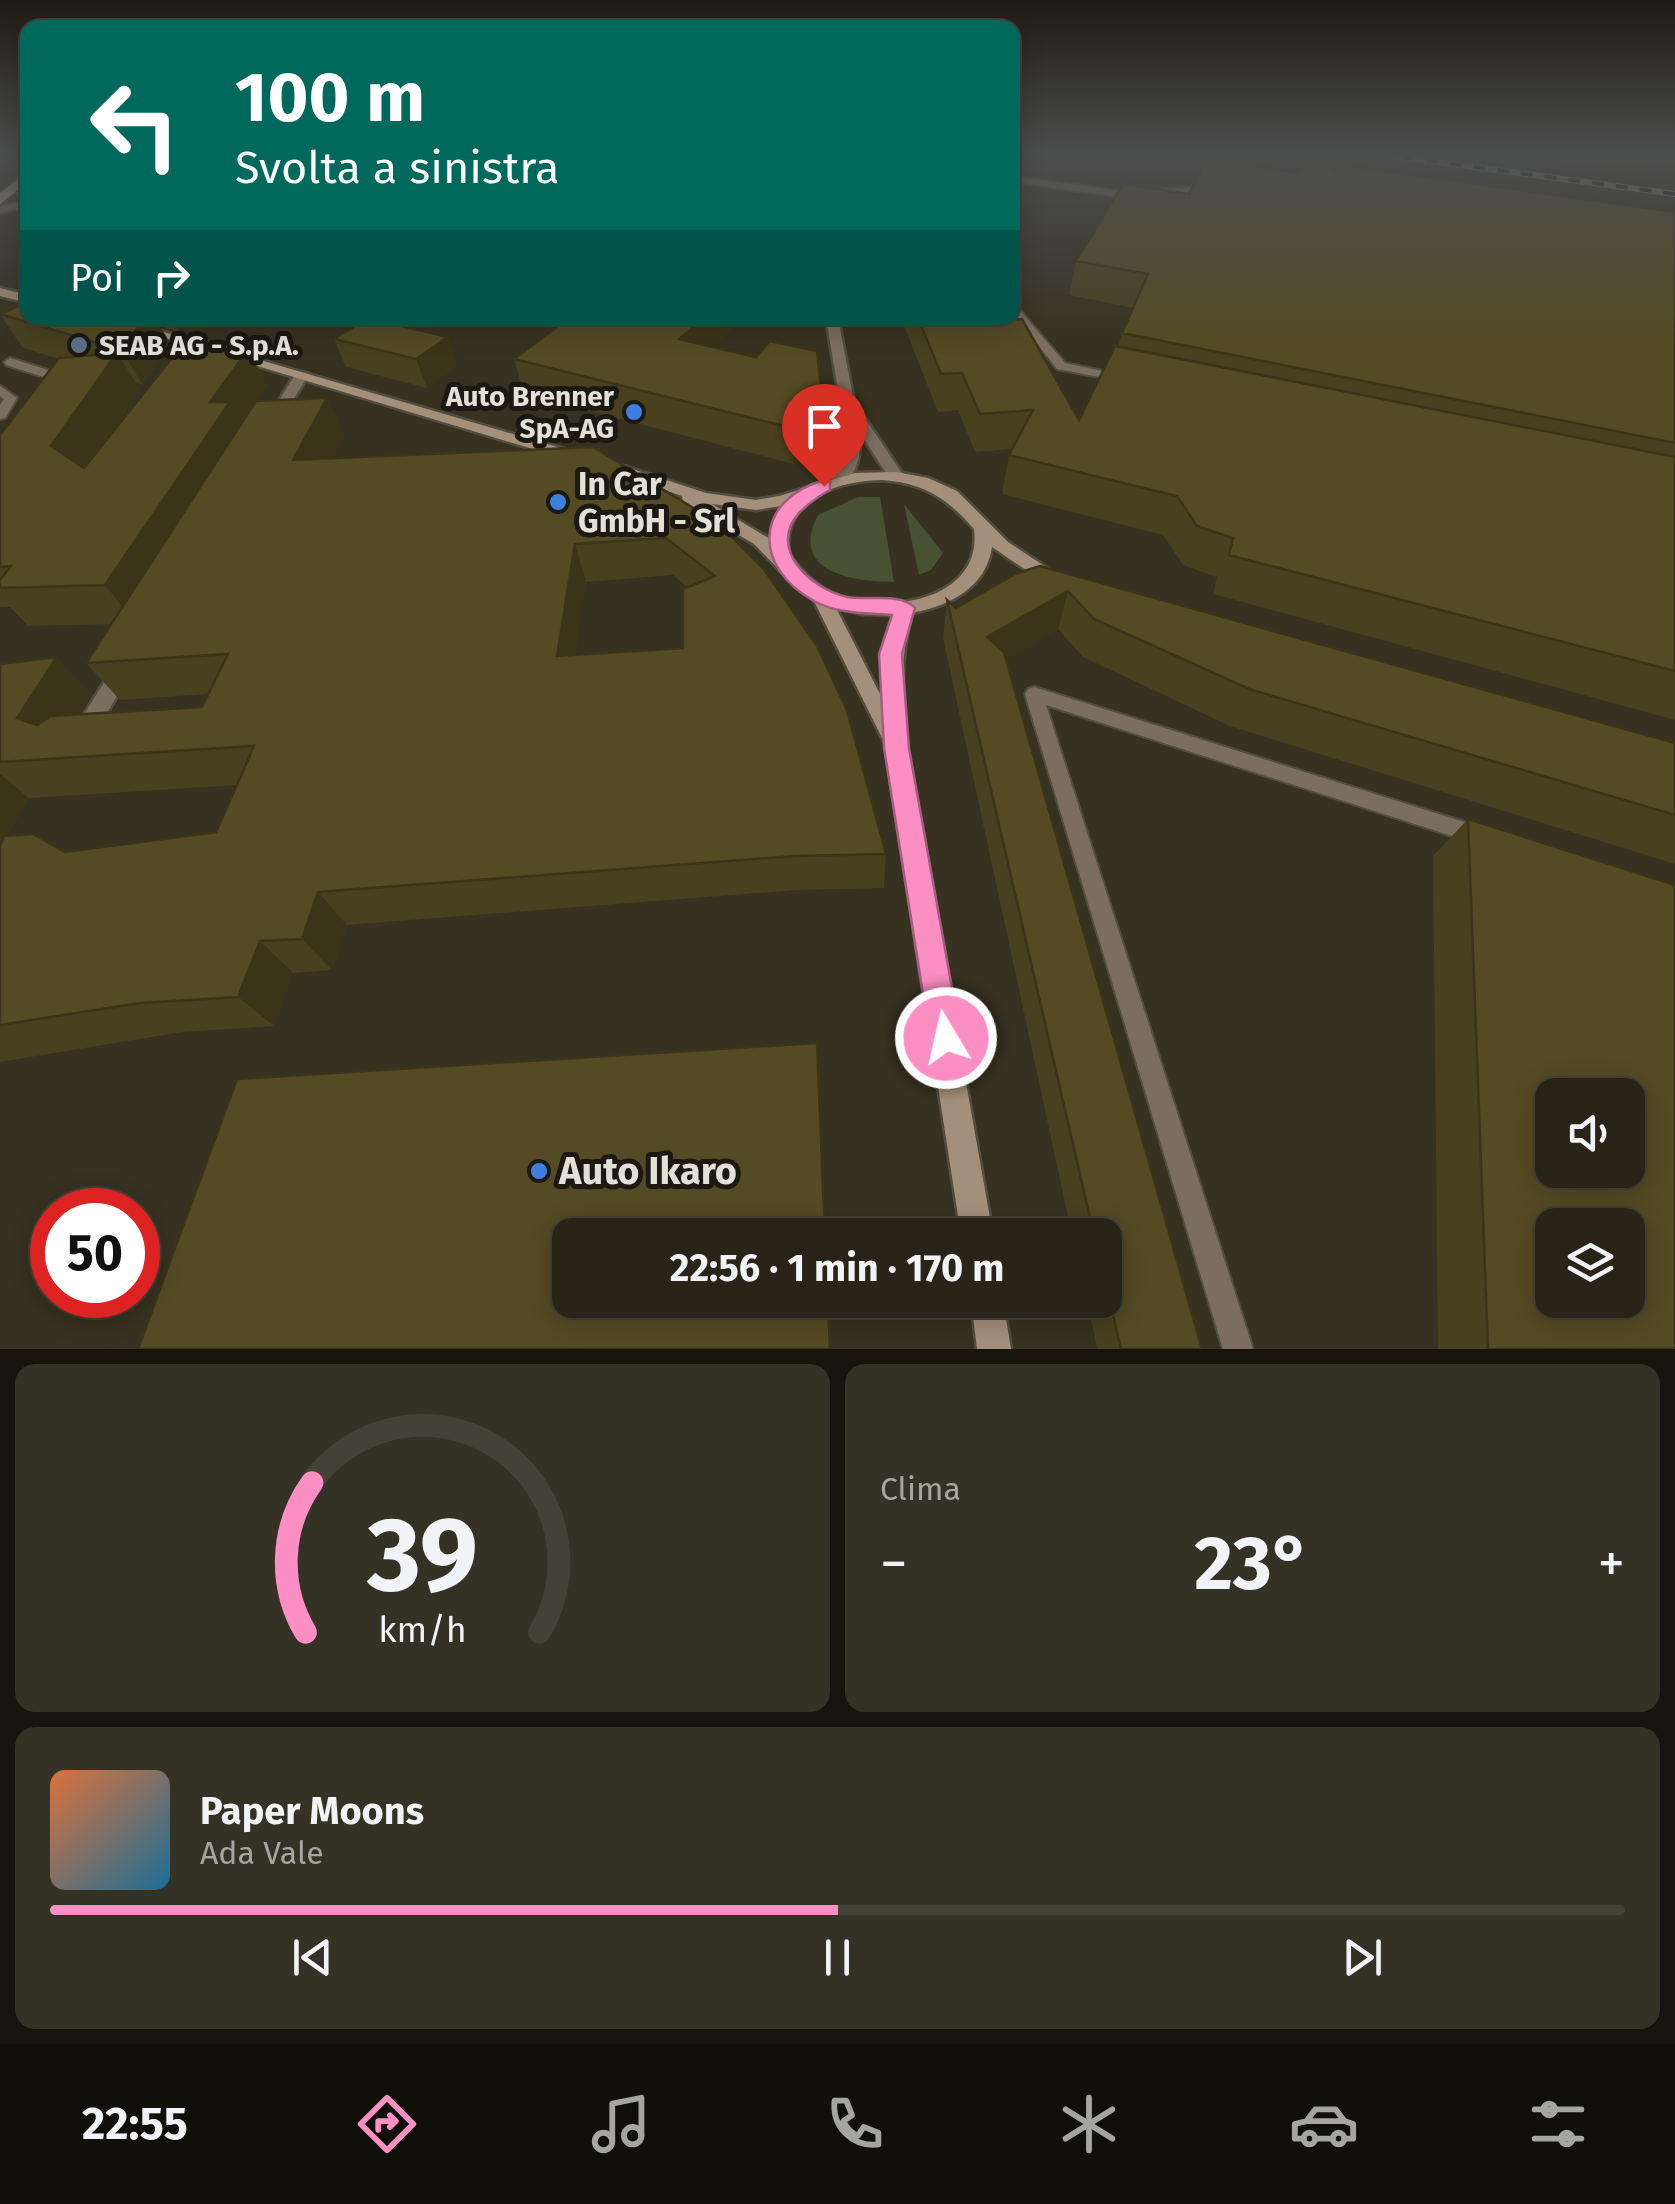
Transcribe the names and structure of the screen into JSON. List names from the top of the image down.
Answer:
{
  "places": [
    "SEAB AG - S.p.A.",
    "Auto Brenner SpA-AG",
    "In Car GmbH - Srl",
    "Auto Ikaro"
  ],
  "page": {
    "turn": ["100 m", "Svolta a sinistra"],
    "then": "Poi",
    "limit": "50",
    "trip": "22:56 · 1 min · 170 m",
    "tile": "Clima",
    "heat": ["−", "23°", "+"],
    "song": ["Paper Moons", "Ada Vale"],
    "tabs": "22:55",
    "gauge": ["39", "km/h"]
  }
}
